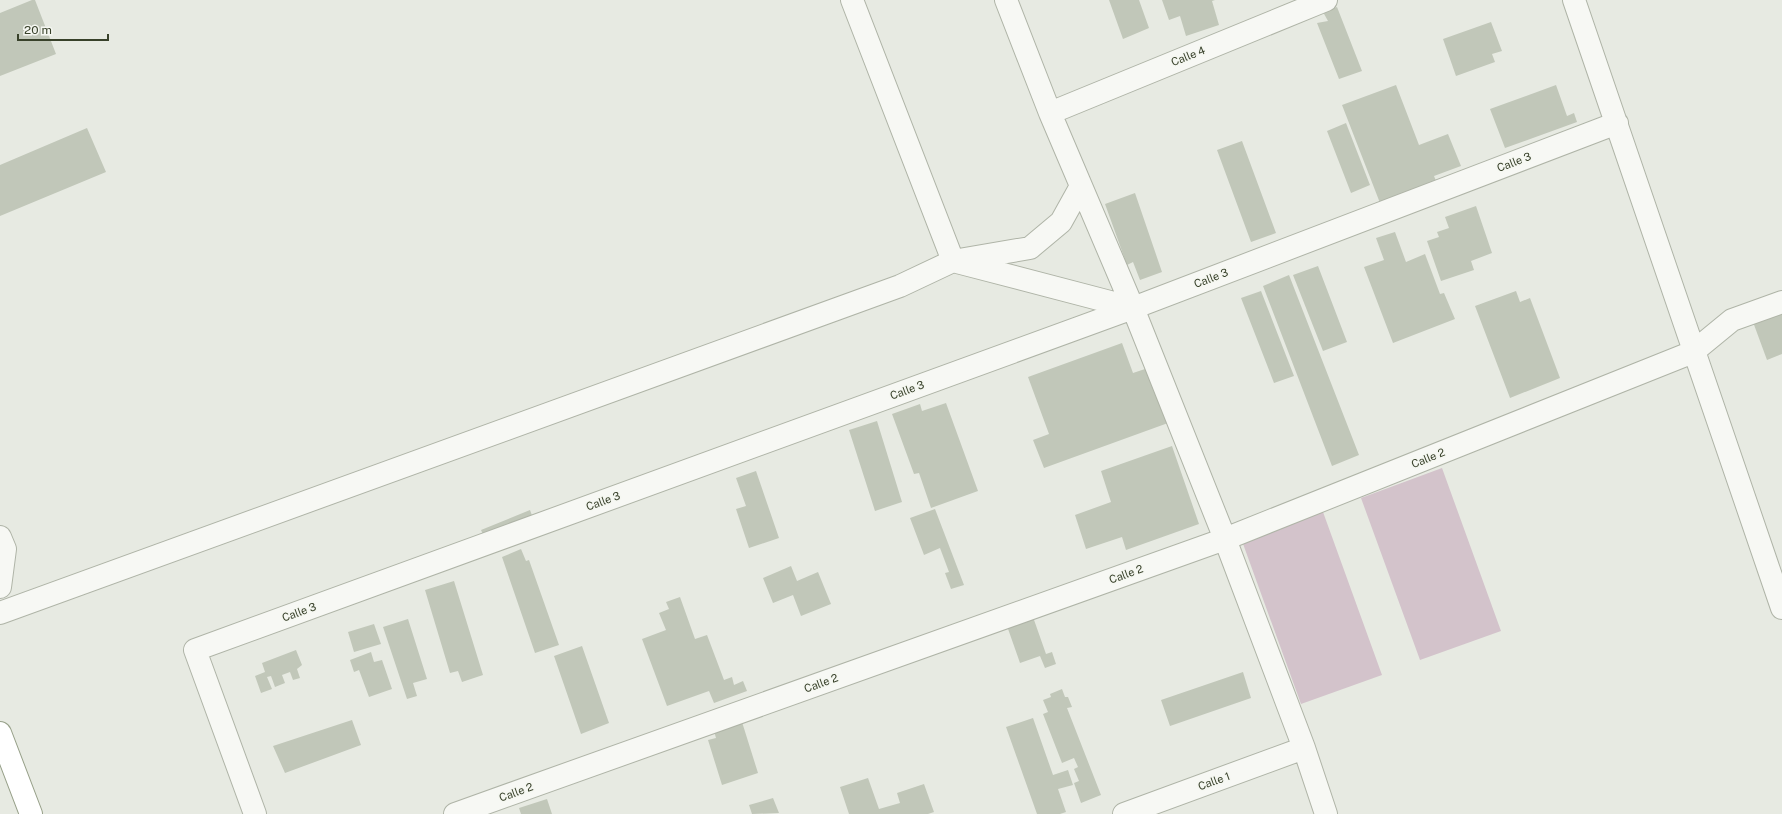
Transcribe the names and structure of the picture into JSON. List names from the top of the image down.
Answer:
{
  "streets": {
    "street": [
      "Calle 4",
      "Calle 3",
      "Calle 2",
      "Calle 1"
    ]
  },
  "scale_bar": "20 m"
}
